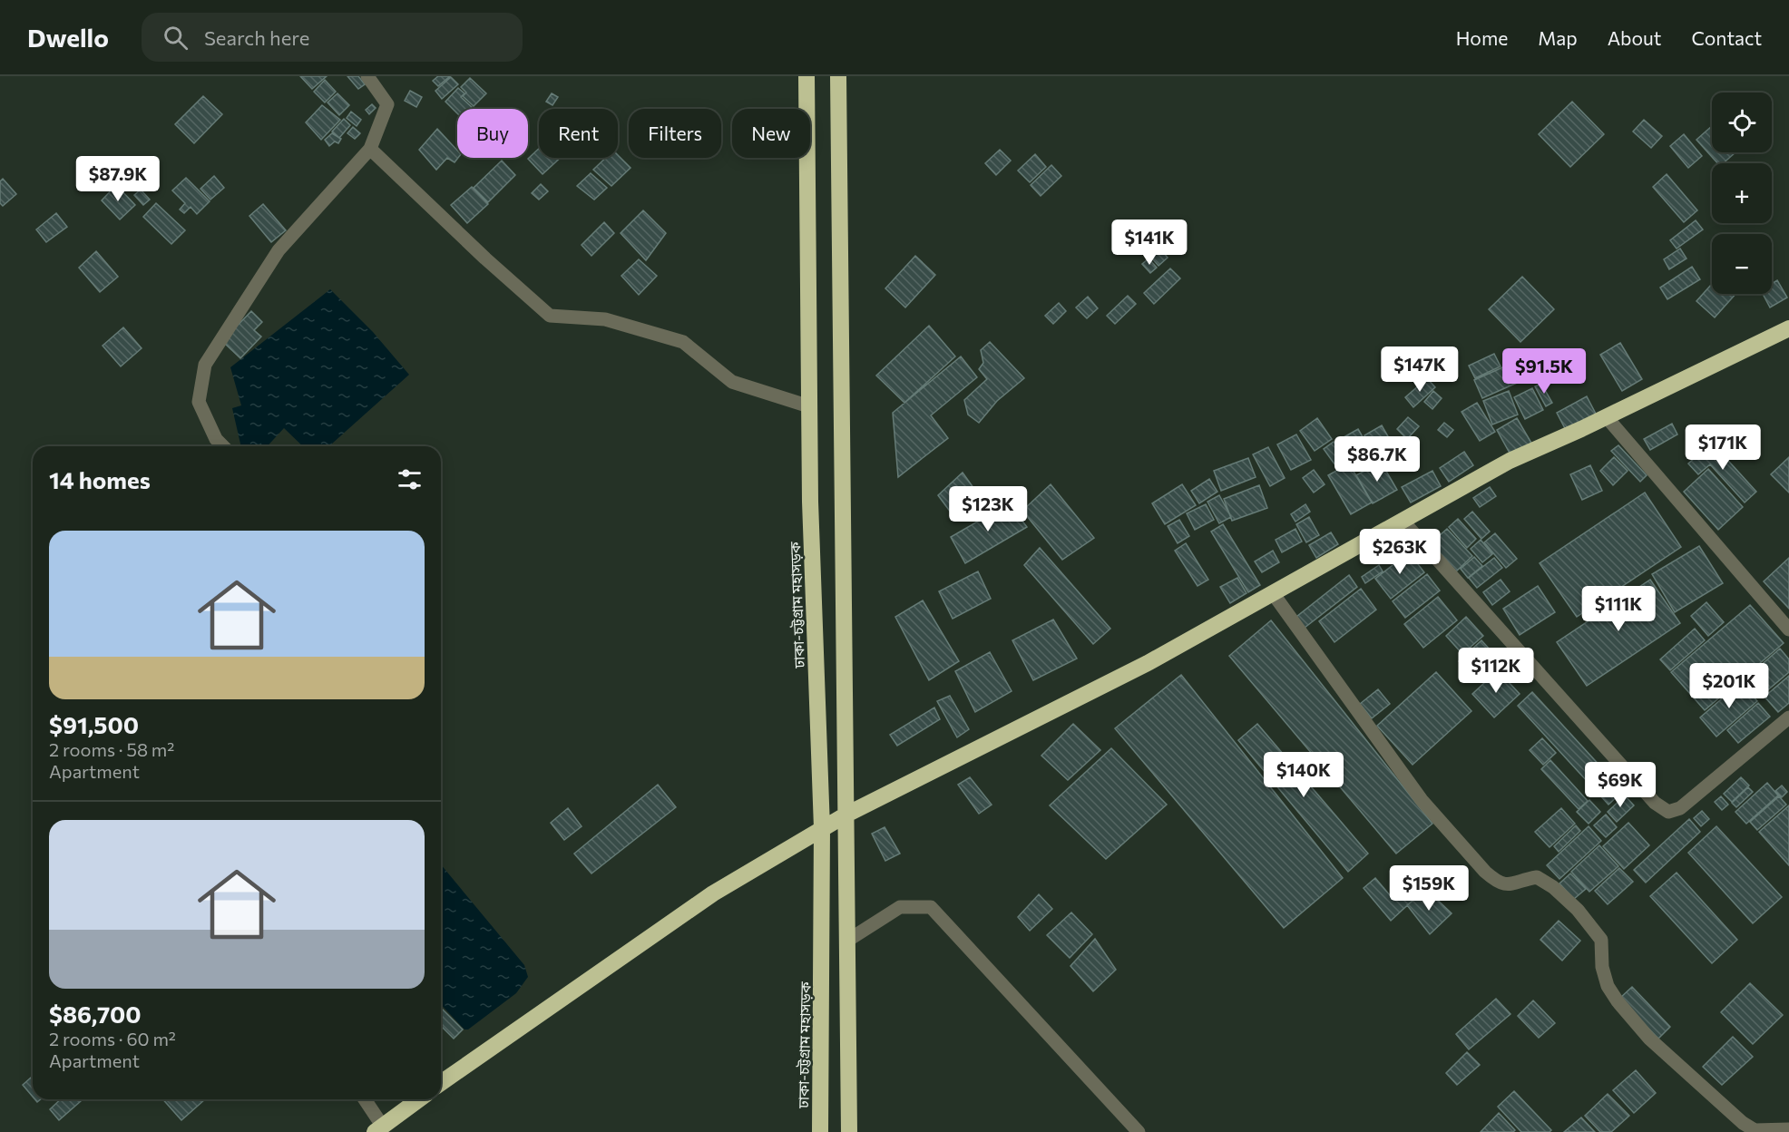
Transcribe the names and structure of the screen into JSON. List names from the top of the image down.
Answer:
{
  "streets": {
    "highway": ["ঢাকা-চট্টগ্রাম মহাসড়ক"]
  },
  "page": {
    "header": "Dwello",
    "search": "Search here",
    "nav": [
      "Home",
      "Map",
      "About",
      "Contact"
    ],
    "map_buttons": ["+", "−"],
    "chip": [
      "Buy",
      "Rent",
      "Filters",
      "New"
    ],
    "price": [
      "$87.9K",
      "$141K",
      "$147K",
      "$91.5K",
      "$171K",
      "$86.7K",
      "$123K",
      "$263K",
      "$111K",
      "$112K",
      "$201K",
      "$140K",
      "$69K",
      "$159K"
    ],
    "heading": "14 homes",
    "list": [
      {
        "name": "$91,500",
        "note": "2 rooms · 58 m² · Apartment"
      },
      {
        "name": "$86,700",
        "note": "2 rooms · 60 m² · Apartment"
      }
    ]
  }
}
